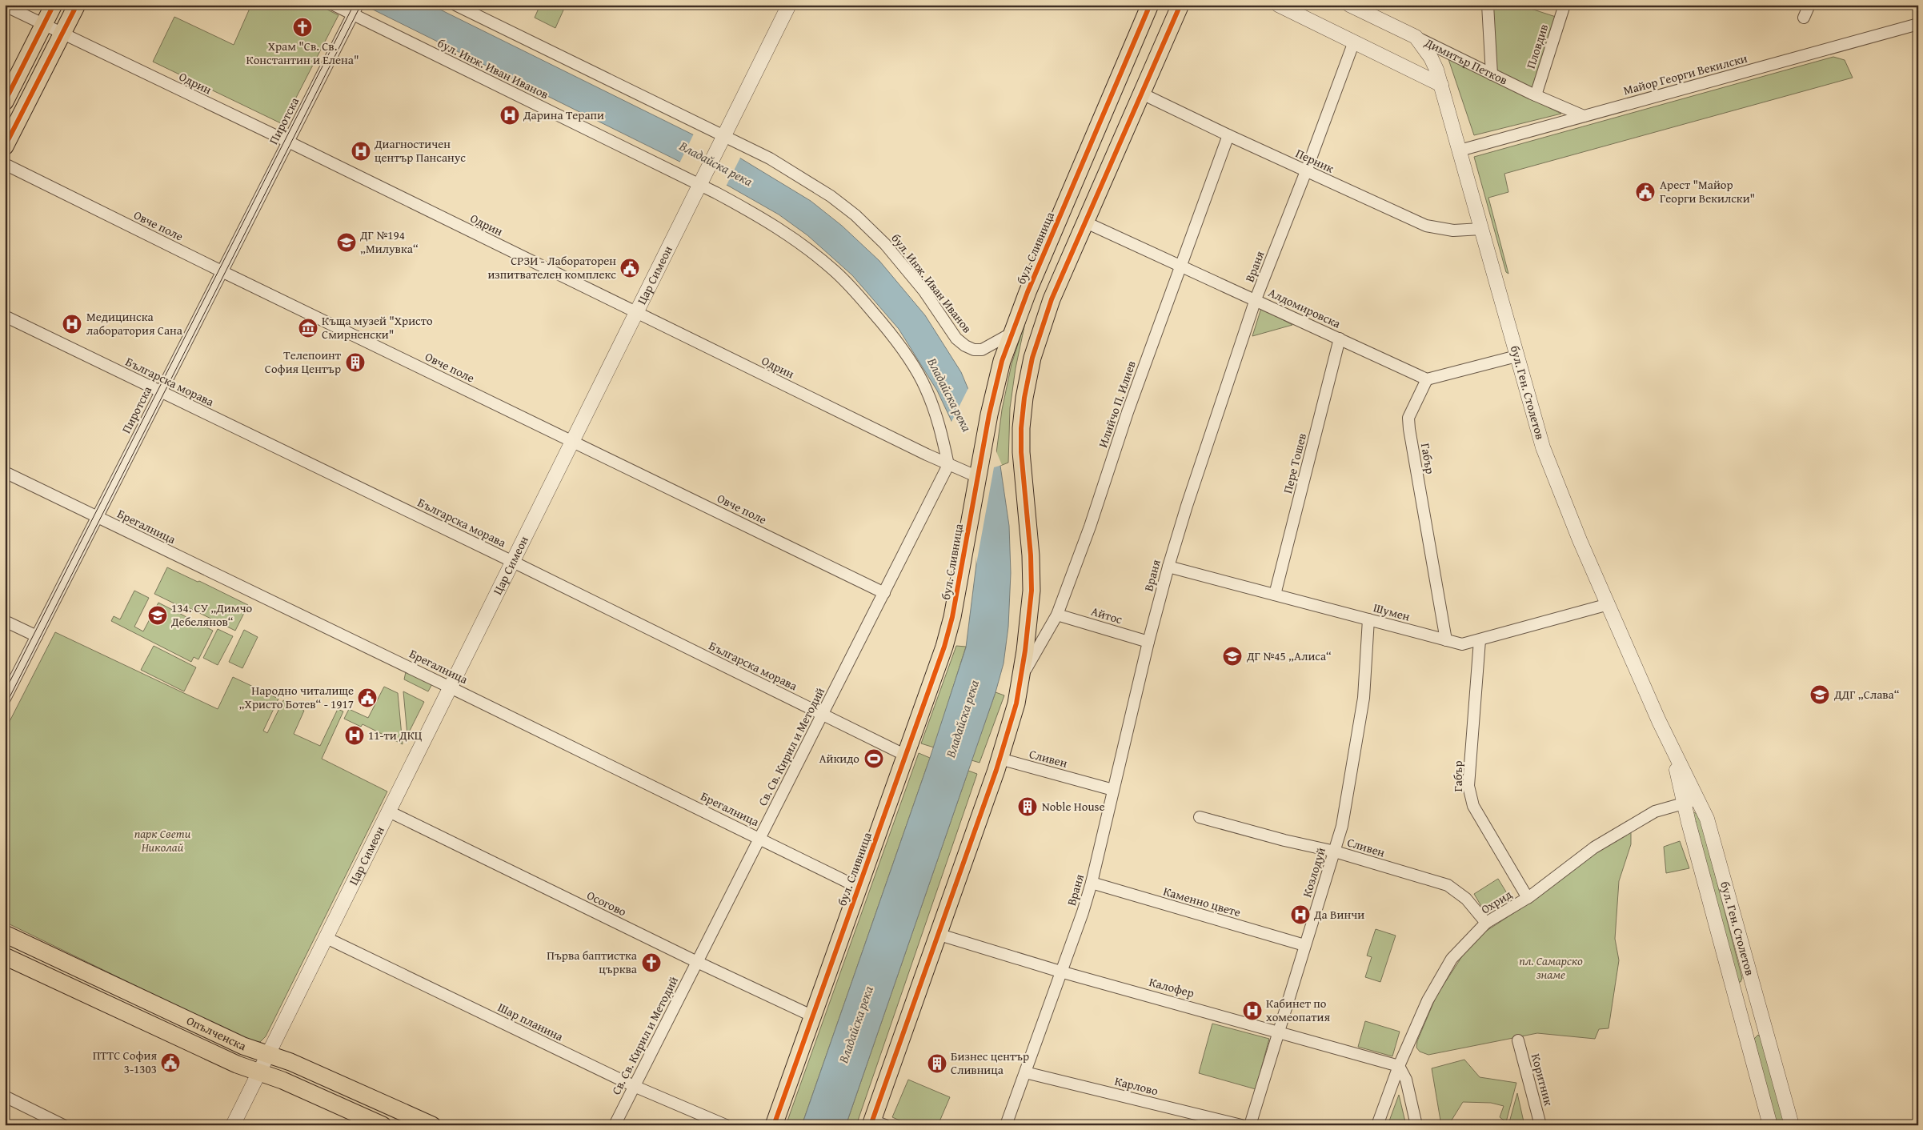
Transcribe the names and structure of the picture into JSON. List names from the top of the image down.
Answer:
{
  "streets": {
    "main road": ["бул. Сливница", "Опълченска"],
    "street": [
      "Пловдив",
      "Димитър Петков",
      "бул. Инж. Иван Иванов",
      "Майор Георги Векилски",
      "Одрин",
      "Пиротска",
      "Перник",
      "Овче поле",
      "Враня",
      "Цар Симеон",
      "Алдомировска",
      "Българска морава",
      "бул. Ген. Столетов",
      "Илийчо П. Илиев",
      "Габър",
      "Пере Тошев",
      "Брегалница",
      "Шумен",
      "Айтос",
      "Св. Св. Кирил и Методий",
      "Сливен",
      "Козлодуй",
      "Каменно цвете",
      "Охрид",
      "Осогово",
      "Калофер",
      "Шар планина",
      "Коритник",
      "Карлово"
    ]
  },
  "crossings": [
    ["Пловдив", "Димитър Петков"],
    ["Димитър Петков", "Майор Георги Векилски"],
    ["Димитър Петков", "бул. Ген. Столетов"],
    ["бул. Инж. Иван Иванов", "Одрин"],
    ["бул. Инж. Иван Иванов", "Пиротска"],
    ["бул. Инж. Иван Иванов", "бул. Сливница"],
    ["бул. Инж. Иван Иванов", "Цар Симеон"],
    ["бул. Инж. Иван Иванов", "Св. Св. Кирил и Методий"],
    ["Майор Георги Векилски", "бул. Ген. Столетов"],
    ["Одрин", "Пиротска"],
    ["Одрин", "бул. Сливница"],
    ["Одрин", "Цар Симеон"],
    ["Одрин", "Св. Св. Кирил и Методий"],
    ["Пиротска", "Овче поле"],
    ["Пиротска", "Българска морава"],
    ["Пиротска", "Брегалница"],
    ["Перник", "Враня"],
    ["Перник", "бул. Ген. Столетов"],
    ["Перник", "Илийчо П. Илиев"],
    ["Овче поле", "Цар Симеон"],
    ["Овче поле", "Св. Св. Кирил и Методий"],
    ["бул. Сливница", "Българска морава"],
    ["бул. Сливница", "Брегалница"],
    ["бул. Сливница", "Осогово"],
    ["Враня", "Алдомировска"],
    ["Враня", "Шумен"],
    ["Враня", "Айтос"],
    ["Враня", "Сливен"],
    ["Враня", "Каменно цвете"],
    ["Враня", "Калофер"],
    ["Враня", "Карлово"],
    ["Цар Симеон", "Българска морава"],
    ["Цар Симеон", "Брегалница"],
    ["Цар Симеон", "Осогово"],
    ["Цар Симеон", "Шар планина"],
    ["Цар Симеон", "Опълченска"],
    ["Алдомировска", "Илийчо П. Илиев"],
    ["Алдомировска", "Габър"],
    ["Алдомировска", "Пере Тошев"],
    ["Българска морава", "Св. Св. Кирил и Методий"],
    ["бул. Ген. Столетов", "Шумен"],
    ["бул. Ген. Столетов", "Охрид"],
    ["Илийчо П. Илиев", "Айтос"],
    ["Габър", "Шумен"],
    ["Габър", "Охрид"],
    ["Пере Тошев", "Шумен"],
    ["Брегалница", "Св. Св. Кирил и Методий"],
    ["Шумен", "Козлодуй"],
    ["Св. Св. Кирил и Методий", "Осогово"],
    ["Св. Св. Кирил и Методий", "Шар планина"],
    ["Сливен", "Козлодуй"],
    ["Сливен", "Охрид"],
    ["Козлодуй", "Каменно цвете"],
    ["Козлодуй", "Калофер"],
    ["Охрид", "Калофер"]
  ],
  "water": ["Владайска река"],
  "parks": ["парк Свети Николай", "пл. Самарско знаме"],
  "places": {
    "church": ["Храм \"Св. Св. Константин и Елена\"", "Първа баптистка църква"],
    "hospital": [
      "Дарина Терапи",
      "Диагностичен център Пансанус",
      "Медицинска лаборатория Сана",
      "11-ти ДКЦ",
      "Да Винчи",
      "Кабинет по хомеопатия"
    ],
    "public building": [
      "Арест \"Майор Георги Векилски\"",
      "СРЗИ - Лабораторен изпитвателен комплекс",
      "Народно читалище „Христо Ботев“ - 1917",
      "ПТТС София 3-1303"
    ],
    "school or university": [
      "ДГ №194 „Милувка“",
      "134. СУ „Димчо Дебелянов“",
      "ДГ №45 „Алиса“",
      "ДДГ „Слава“"
    ],
    "museum": ["Къща музей \"Христо Смирненски\""],
    "building": ["Телепоинт София Център", "Noble House", "Бизнес център Сливница"],
    "sports": ["Айкидо"]
  }
}
